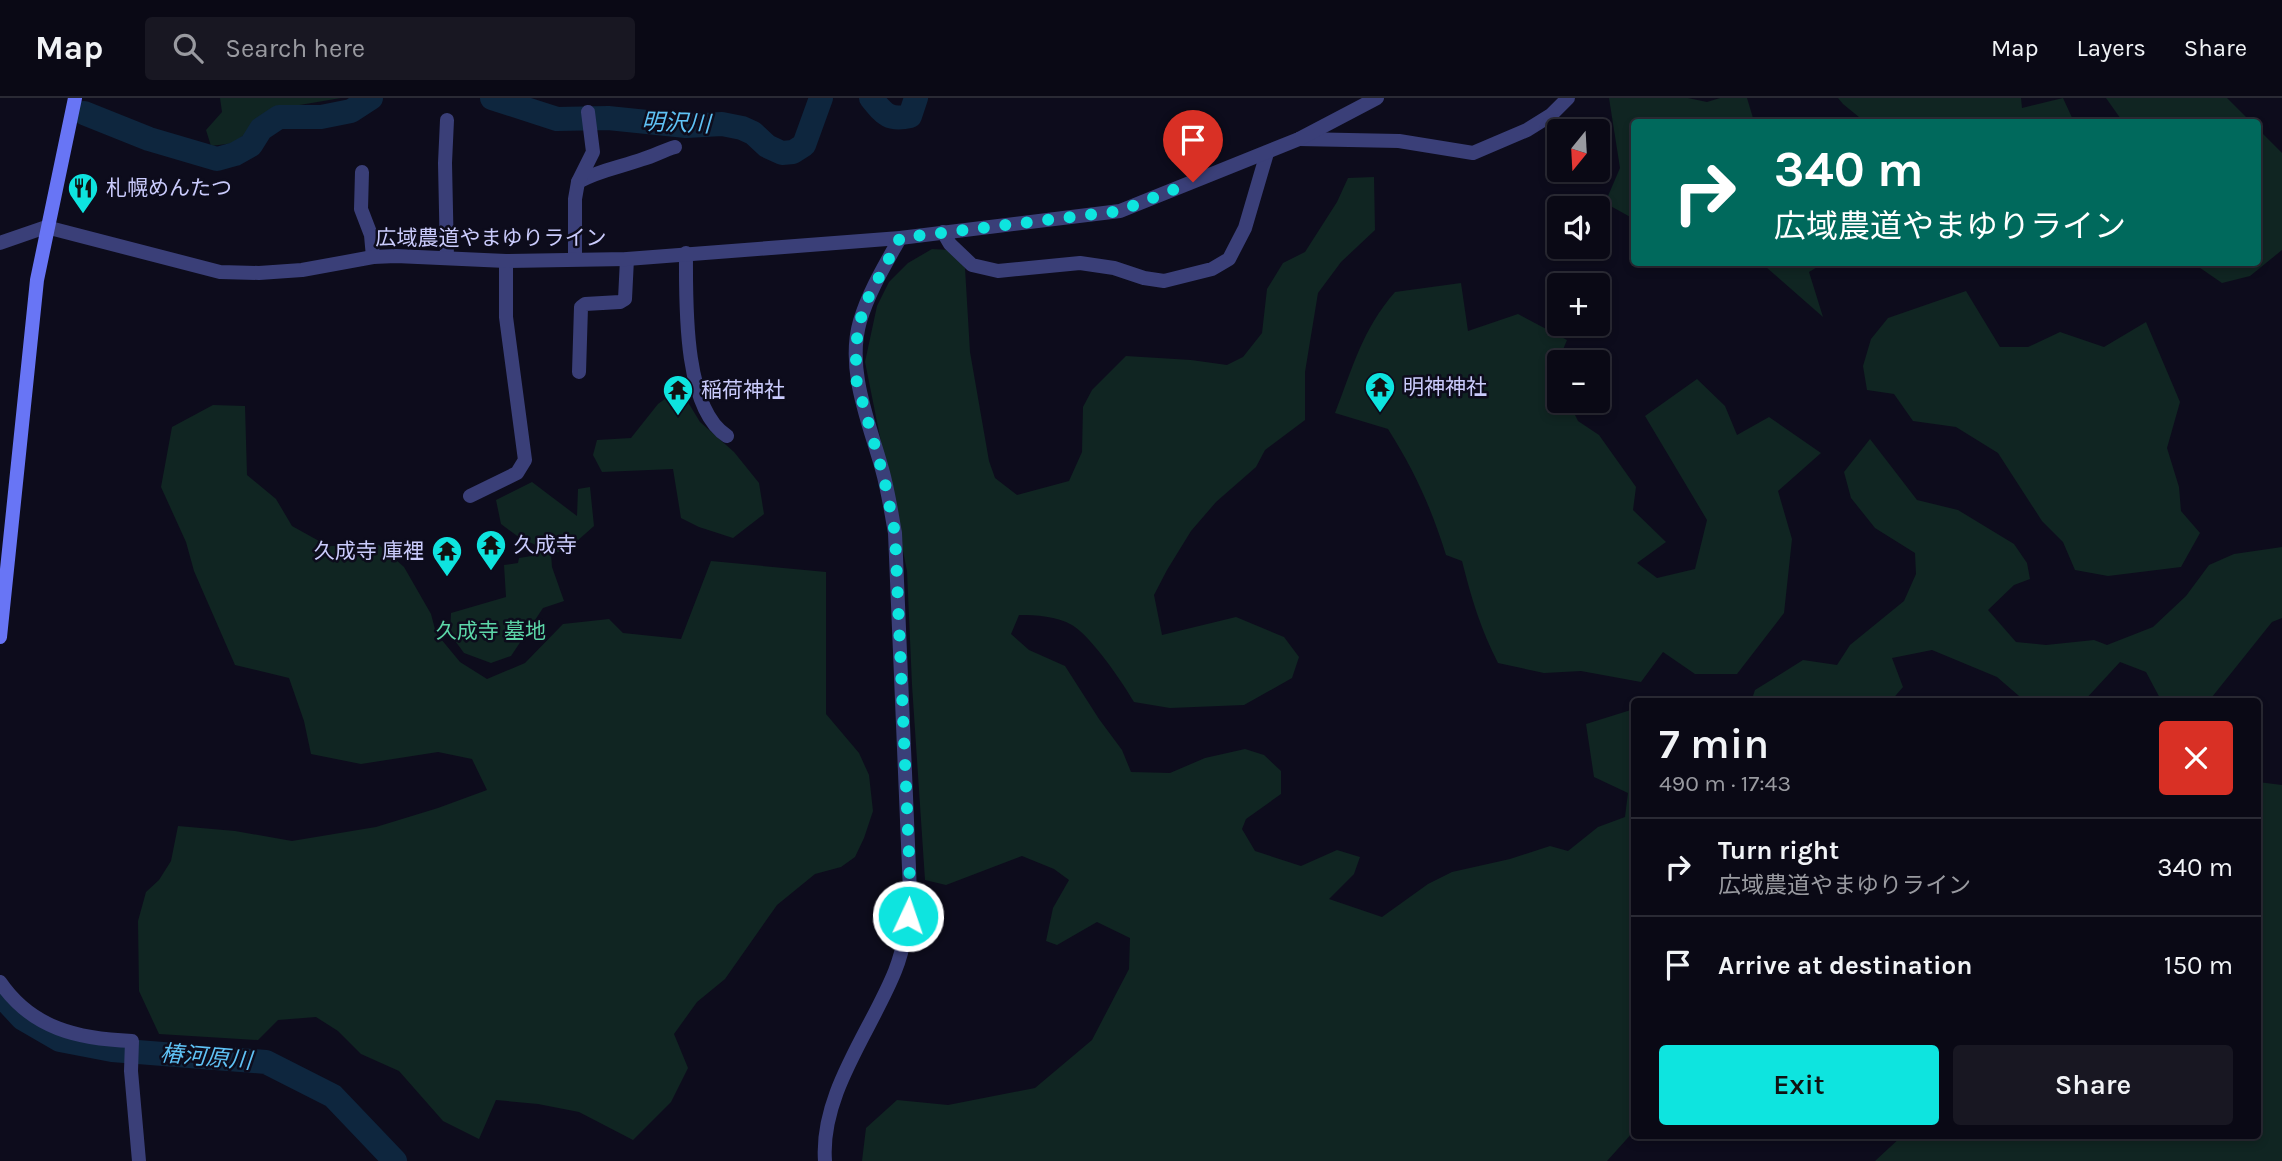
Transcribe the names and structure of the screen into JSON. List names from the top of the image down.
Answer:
{
  "streets": {
    "street": ["広域農道やまゆりライン"]
  },
  "water": ["明沢川", "椿河原川"],
  "parks": ["久成寺 墓地"],
  "places": {
    "restaurant": ["札幌めんたつ"],
    "temple": [
      "明神神社",
      "稲荷神社",
      "久成寺",
      "久成寺 庫裡"
    ]
  },
  "north": "bottom",
  "page": {
    "header": "Map",
    "search": "Search here",
    "nav": ["Map", "Layers", "Share"],
    "map_buttons": ["+", "−"],
    "turn": ["340 m", "広域農道やまゆりライン"],
    "heading": ["7 min", "490 m · 17:43"],
    "list": [
      {
        "name": "Turn right",
        "note": "広域農道やまゆりライン",
        "value": "340 m"
      },
      {
        "name": "Arrive at destination",
        "value": "150 m"
      }
    ],
    "buttons": ["Exit", "Share"]
  }
}
